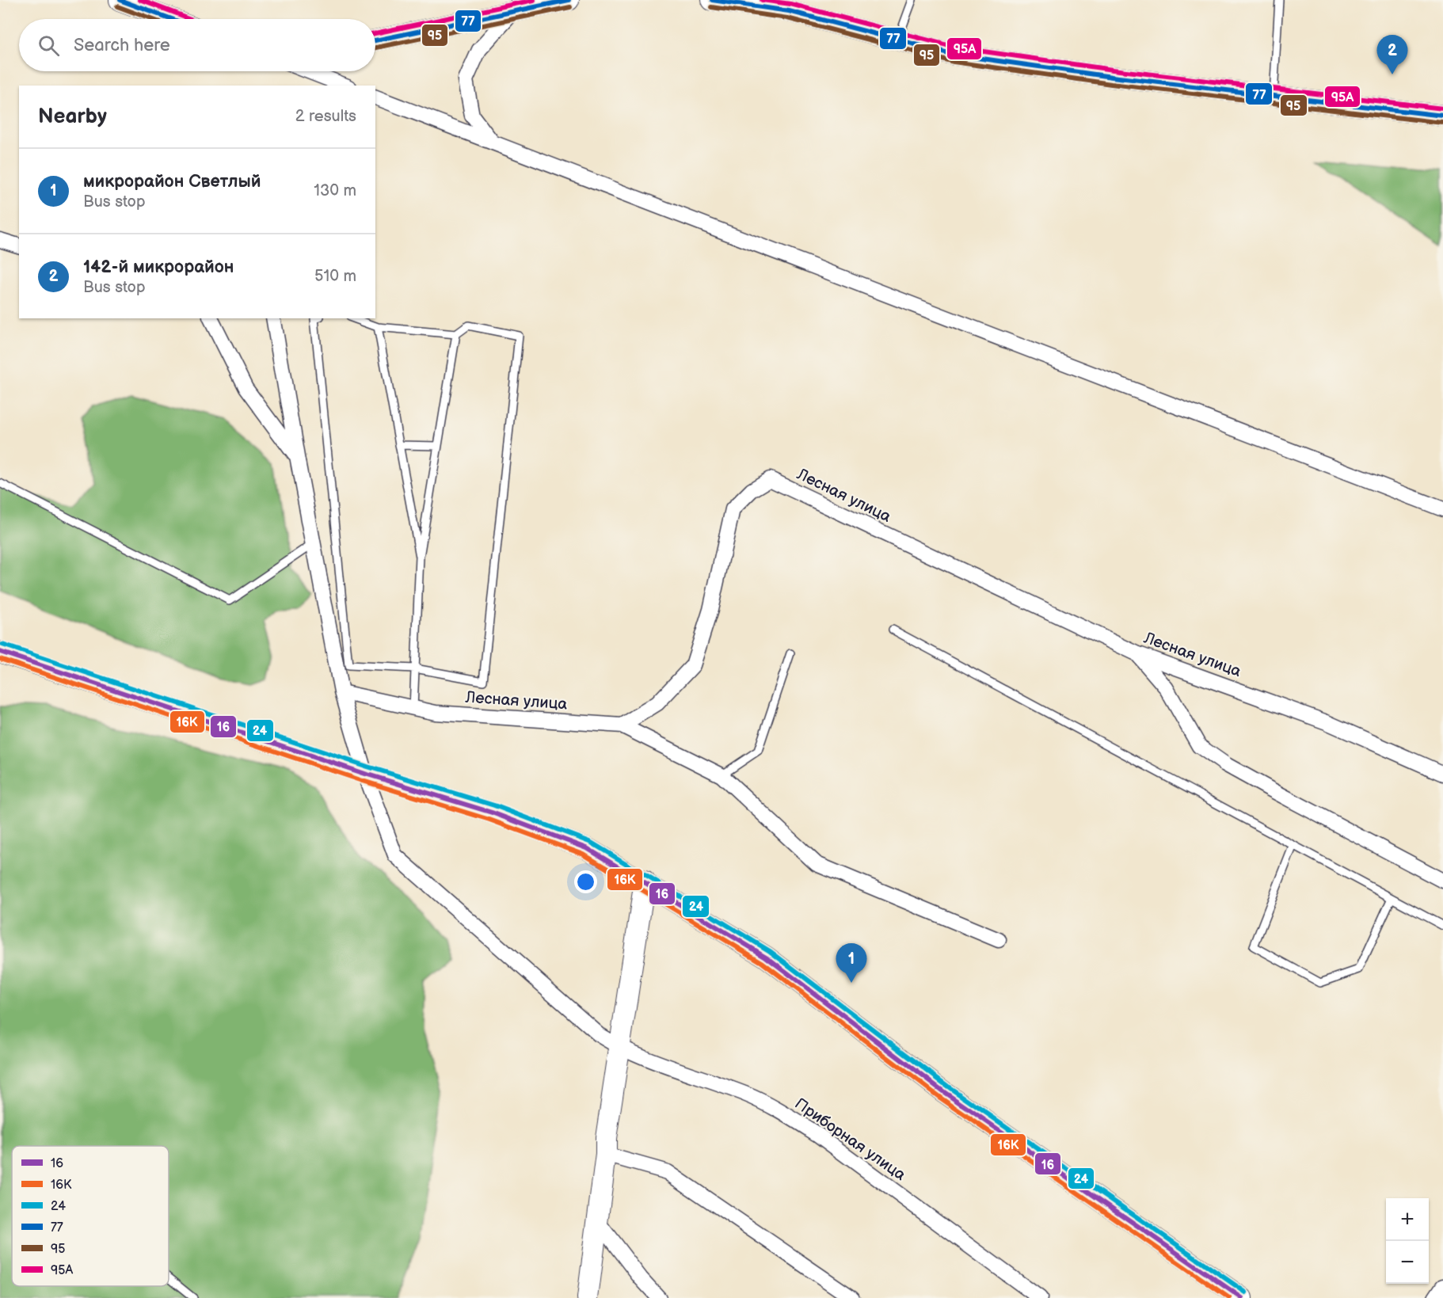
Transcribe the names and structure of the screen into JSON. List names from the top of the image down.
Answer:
{
  "streets": {
    "street": ["Лесная улица", "Приборная улица"]
  },
  "crossings": [
    ["Лесная улица", "Приборная улица"]
  ],
  "lines": [
    "transit line 77",
    "transit line 95А",
    "transit line 95",
    "transit line 24",
    "transit line 16",
    "transit line 16К"
  ],
  "legend": [
    "16",
    "16К",
    "24",
    "77",
    "95",
    "95А"
  ],
  "page": {
    "search": "Search here",
    "pins": ["2", "1"],
    "heading": ["Nearby", "2 results"],
    "list": [
      {
        "mark": "1",
        "name": "микрорайон Светлый",
        "note": "Bus stop",
        "value": "130 m"
      },
      {
        "mark": "2",
        "name": "142-й микрорайон",
        "note": "Bus stop",
        "value": "510 m"
      }
    ],
    "map_buttons": ["+", "−"]
  }
}
